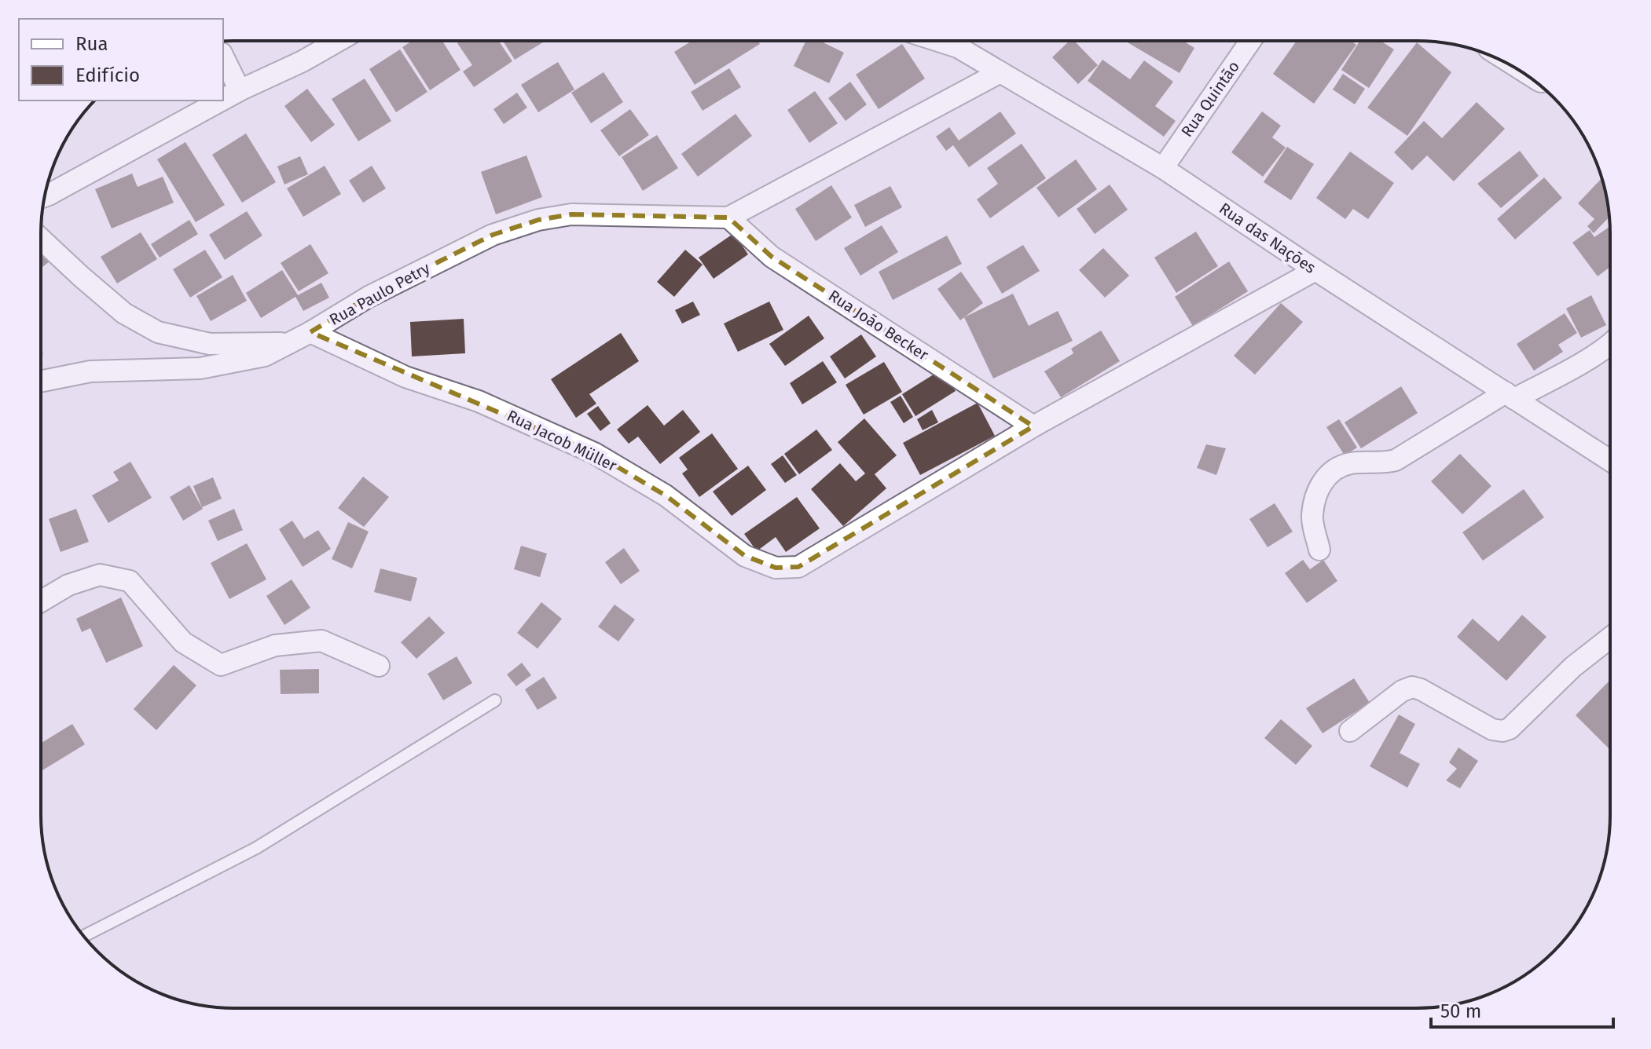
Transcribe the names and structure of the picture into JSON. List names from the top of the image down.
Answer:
{
  "streets": {
    "street": [
      "Rua Quintão",
      "Rua das Nações",
      "Rua Paulo Petry",
      "Rua João Becker",
      "Rua Jacob Müller"
    ]
  },
  "crossings": [
    ["Rua Quintão", "Rua das Nações"],
    ["Rua Paulo Petry", "Rua João Becker"],
    ["Rua Paulo Petry", "Rua Jacob Müller"],
    ["Rua João Becker", "Rua Jacob Müller"]
  ],
  "legend": ["Rua", "Edifício"],
  "scale_bar": "50 m"
}
